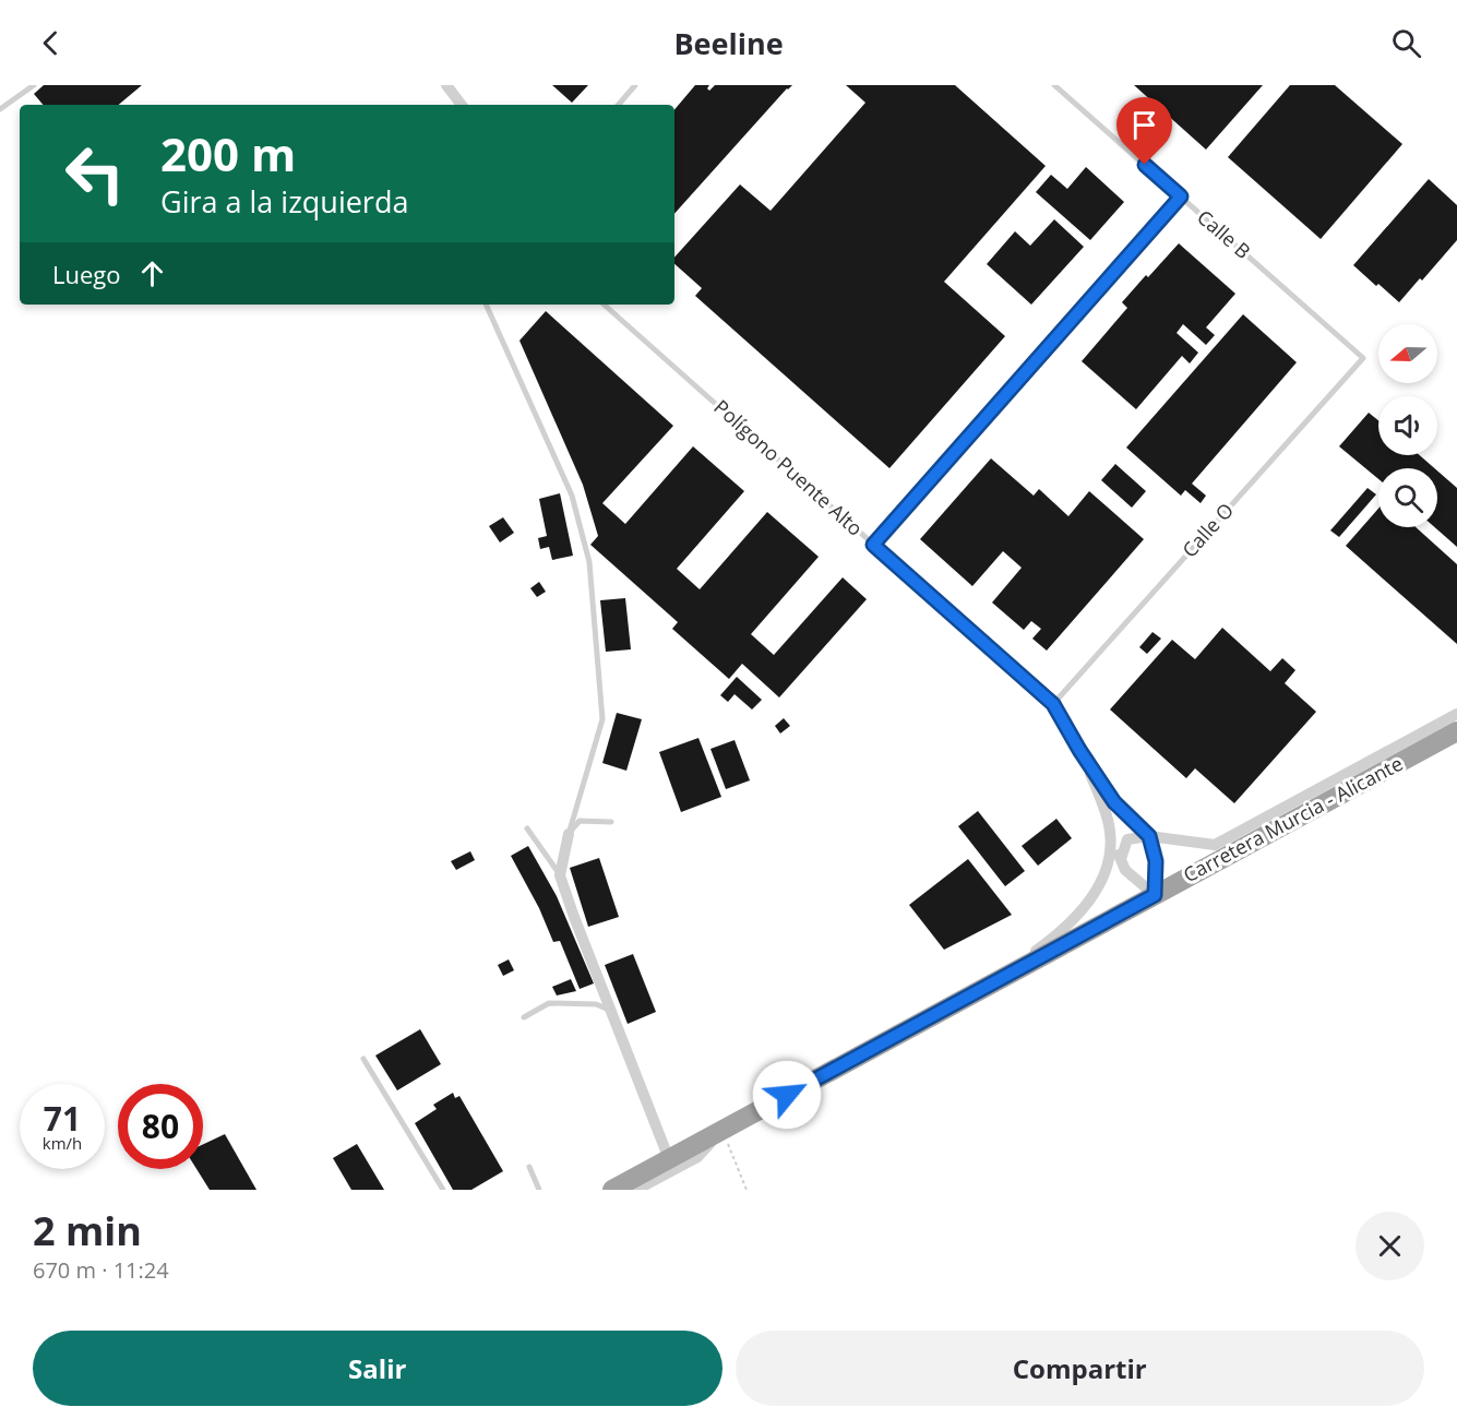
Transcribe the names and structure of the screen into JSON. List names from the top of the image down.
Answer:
{
  "streets": {
    "highway": ["Carretera Murcia - Alicante"],
    "lane": ["Calle B", "Polígono Puente Alto", "Calle O"]
  },
  "crossings": [
    ["Calle B", "Calle O"],
    ["Polígono Puente Alto", "Calle O"]
  ],
  "north": "left",
  "page": {
    "header": "Beeline",
    "turn": ["200 m", "Gira a la izquierda"],
    "then": "Luego",
    "speed": "71 km/h",
    "limit": "80",
    "heading": ["2 min", "670 m · 11:24"],
    "buttons": ["Salir", "Compartir"]
  }
}
